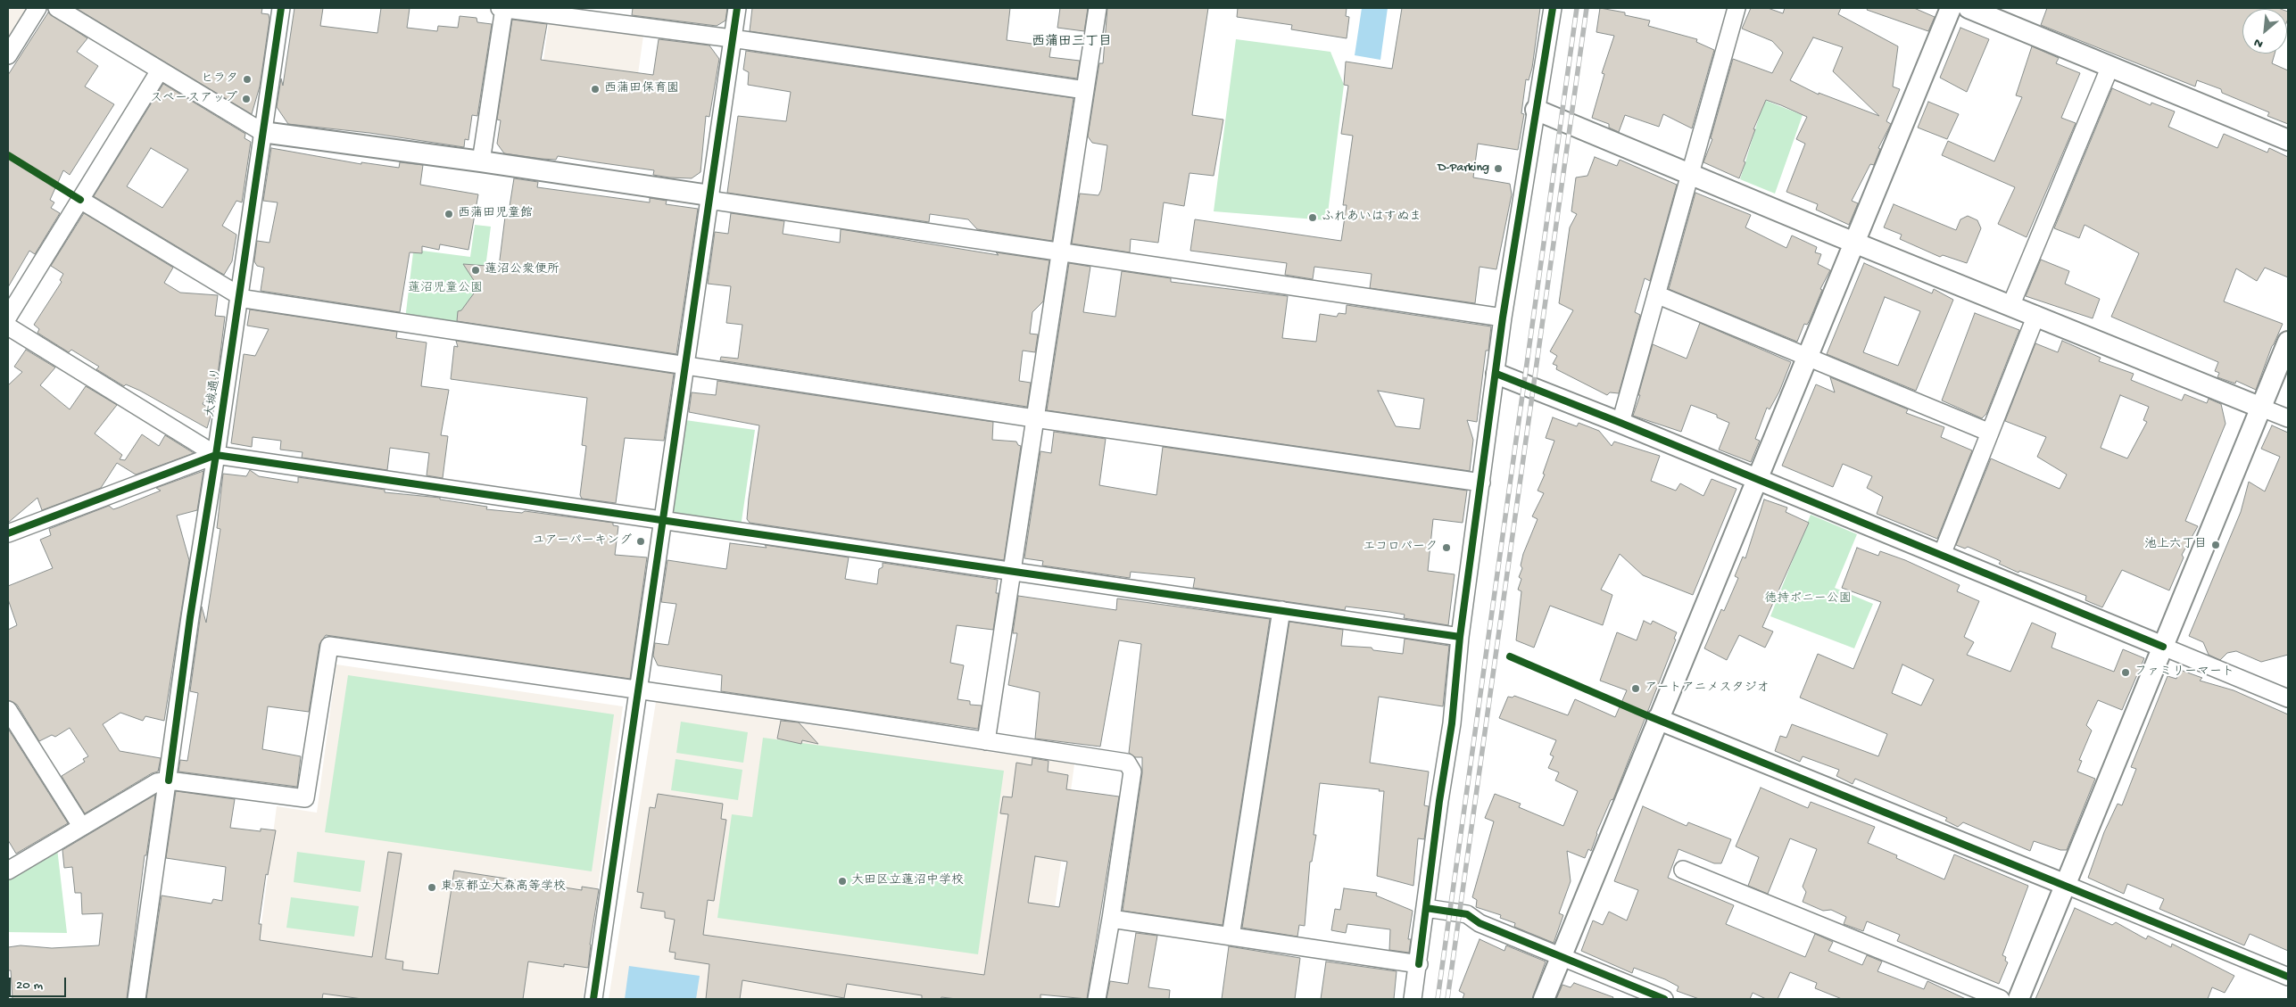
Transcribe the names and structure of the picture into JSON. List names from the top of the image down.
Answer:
{
  "streets": {
    "street": ["大城通り"]
  },
  "districts": ["西蒲田三丁目"],
  "parks": ["蓮沼児童公園", "徳持ポニー公園"],
  "places": [
    "ヒラタ",
    "西蒲田保育園",
    "スペースアップ",
    "D-Parking",
    "西蒲田児童館",
    "ふれあいはすぬま",
    "蓮沼公衆便所",
    "ユアーパーキング",
    "池上六丁目",
    "エコロパーク",
    "ファミリーマート",
    "アートアニメスタジオ",
    "大田区立蓮沼中学校",
    "東京都立大森高等学校"
  ],
  "scale_bar": "20 m",
  "north": "bottom left"
}
